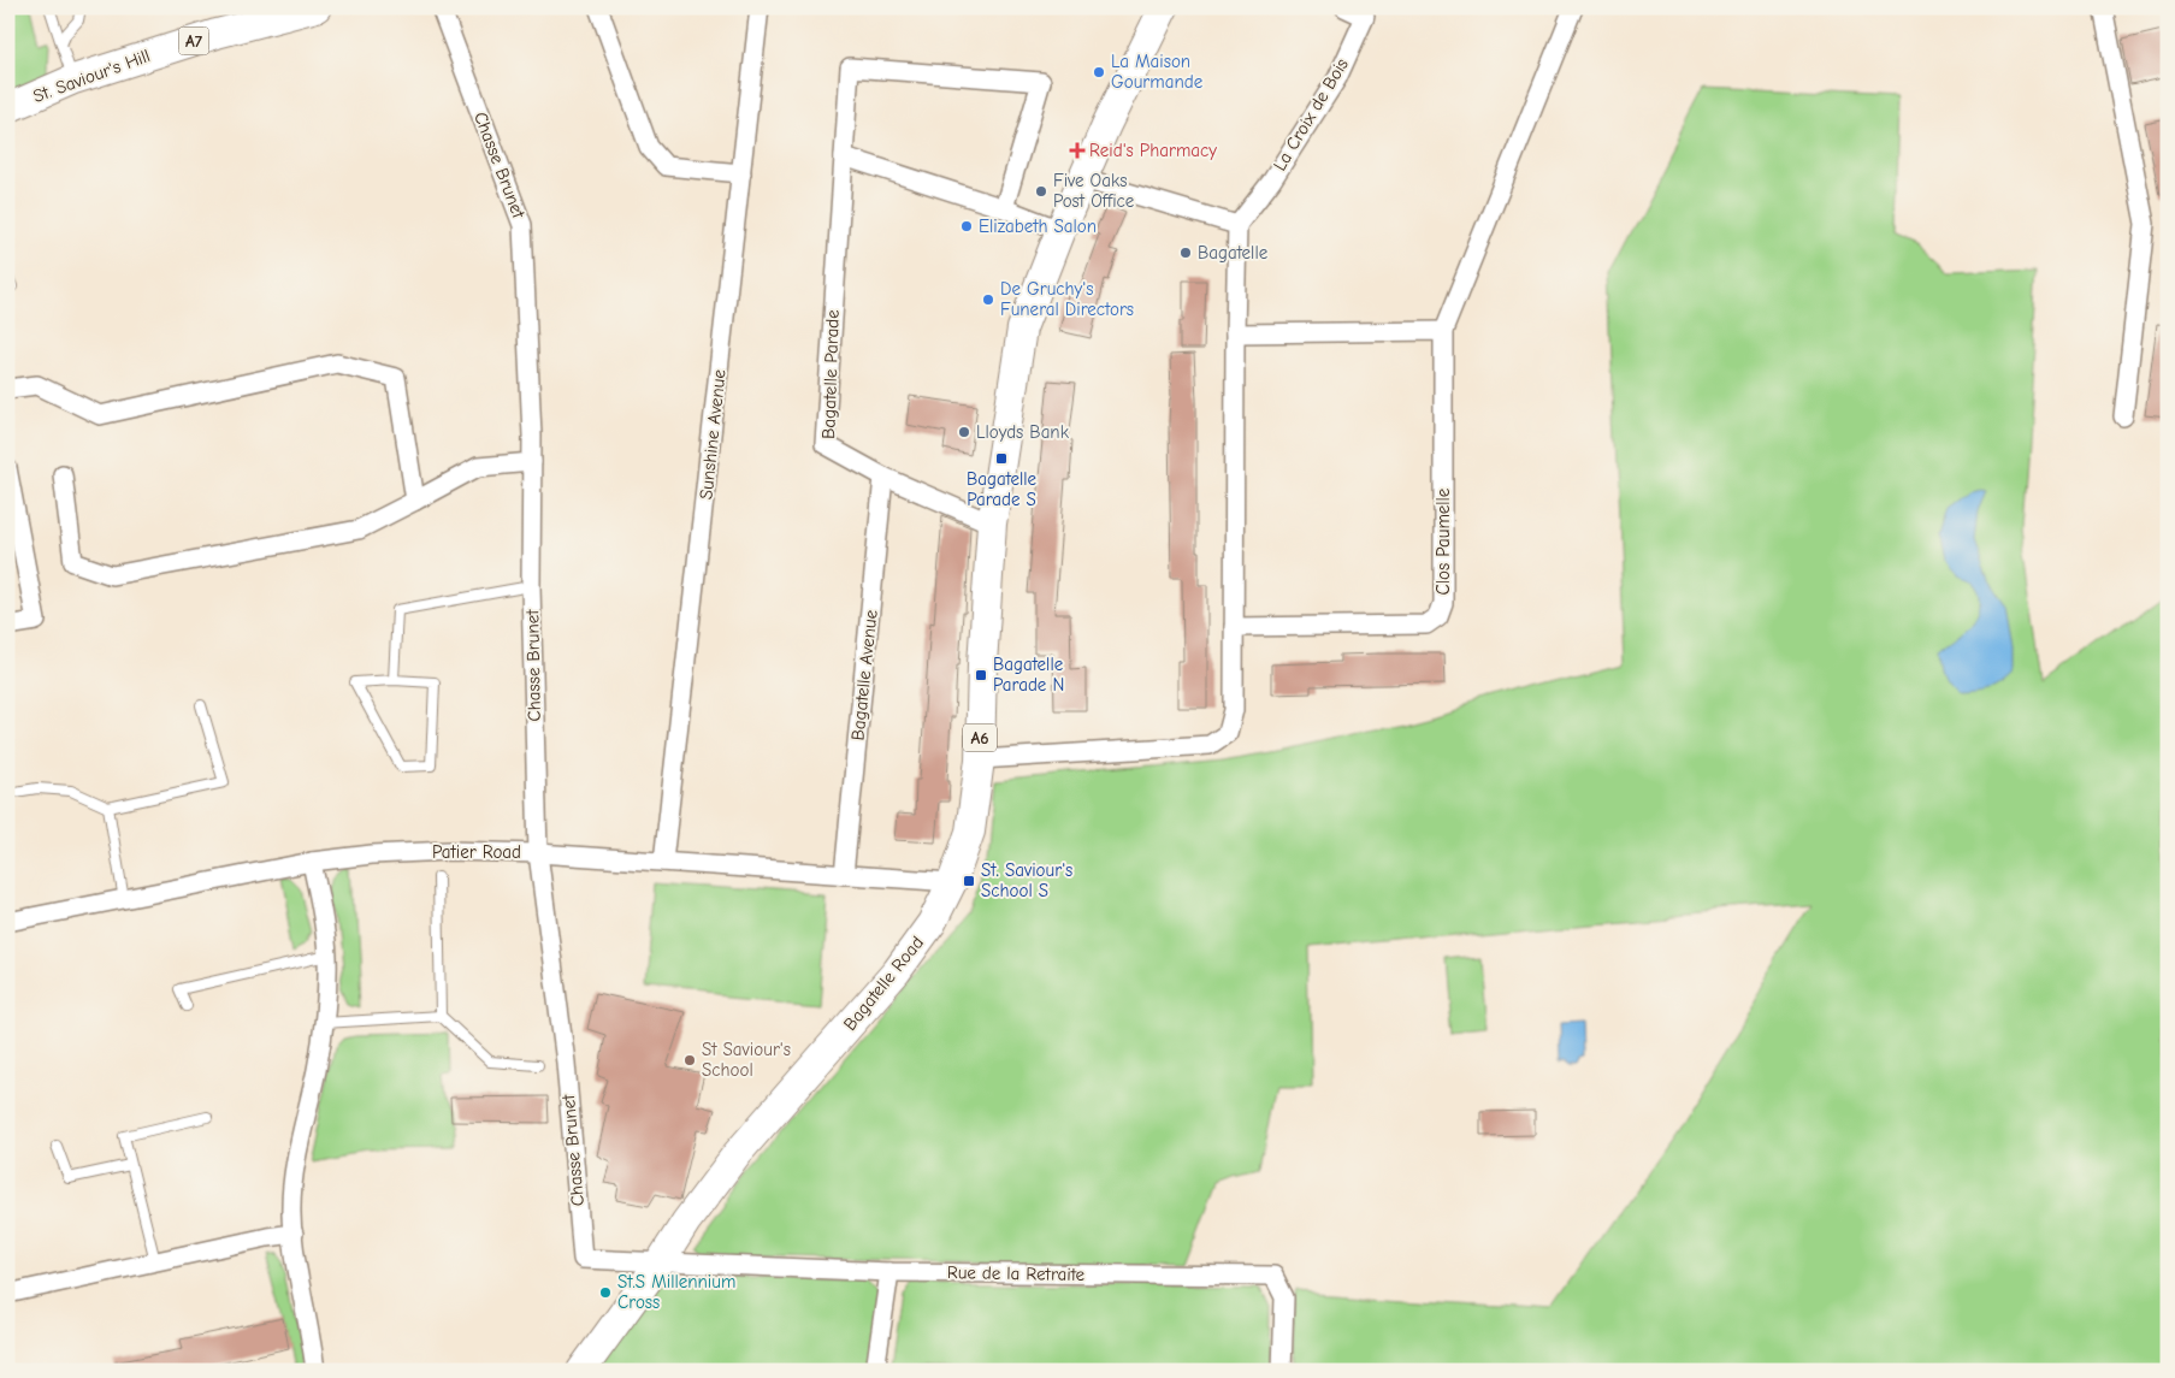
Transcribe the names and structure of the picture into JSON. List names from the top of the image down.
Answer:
{
  "streets": {
    "main road": [
      "A7",
      "St. Saviour's Hill",
      "A6",
      "Bagatelle Road"
    ],
    "street": [
      "La Croix de Bois",
      "Chasse Brunet",
      "Bagatelle Parade",
      "Sunshine Avenue",
      "Clos Paumelle",
      "Bagatelle Avenue",
      "Patier Road",
      "Rue de la Retraite"
    ]
  },
  "crossings": [
    ["Chasse Brunet", "Patier Road"],
    ["Chasse Brunet", "Bagatelle Road"],
    ["Chasse Brunet", "Rue de la Retraite"],
    ["Bagatelle Parade", "Bagatelle Avenue"],
    ["Bagatelle Parade", "Bagatelle Road"],
    ["Sunshine Avenue", "Patier Road"],
    ["Bagatelle Avenue", "Patier Road"],
    ["Patier Road", "Bagatelle Road"],
    ["Bagatelle Road", "Rue de la Retraite"]
  ],
  "places": {
    "other": [
      "La Maison Gourmande",
      "Five Oaks Post Office",
      "Elizabeth Salon",
      "Bagatelle",
      "De Gruchy's Funeral Directors",
      "Lloyds Bank",
      "St Saviour's School",
      "St.S Millennium Cross"
    ],
    "health": ["Reid's Pharmacy"],
    "transit": ["Bagatelle Parade S", "Bagatelle Parade N", "St. Saviour's School S"]
  }
}
